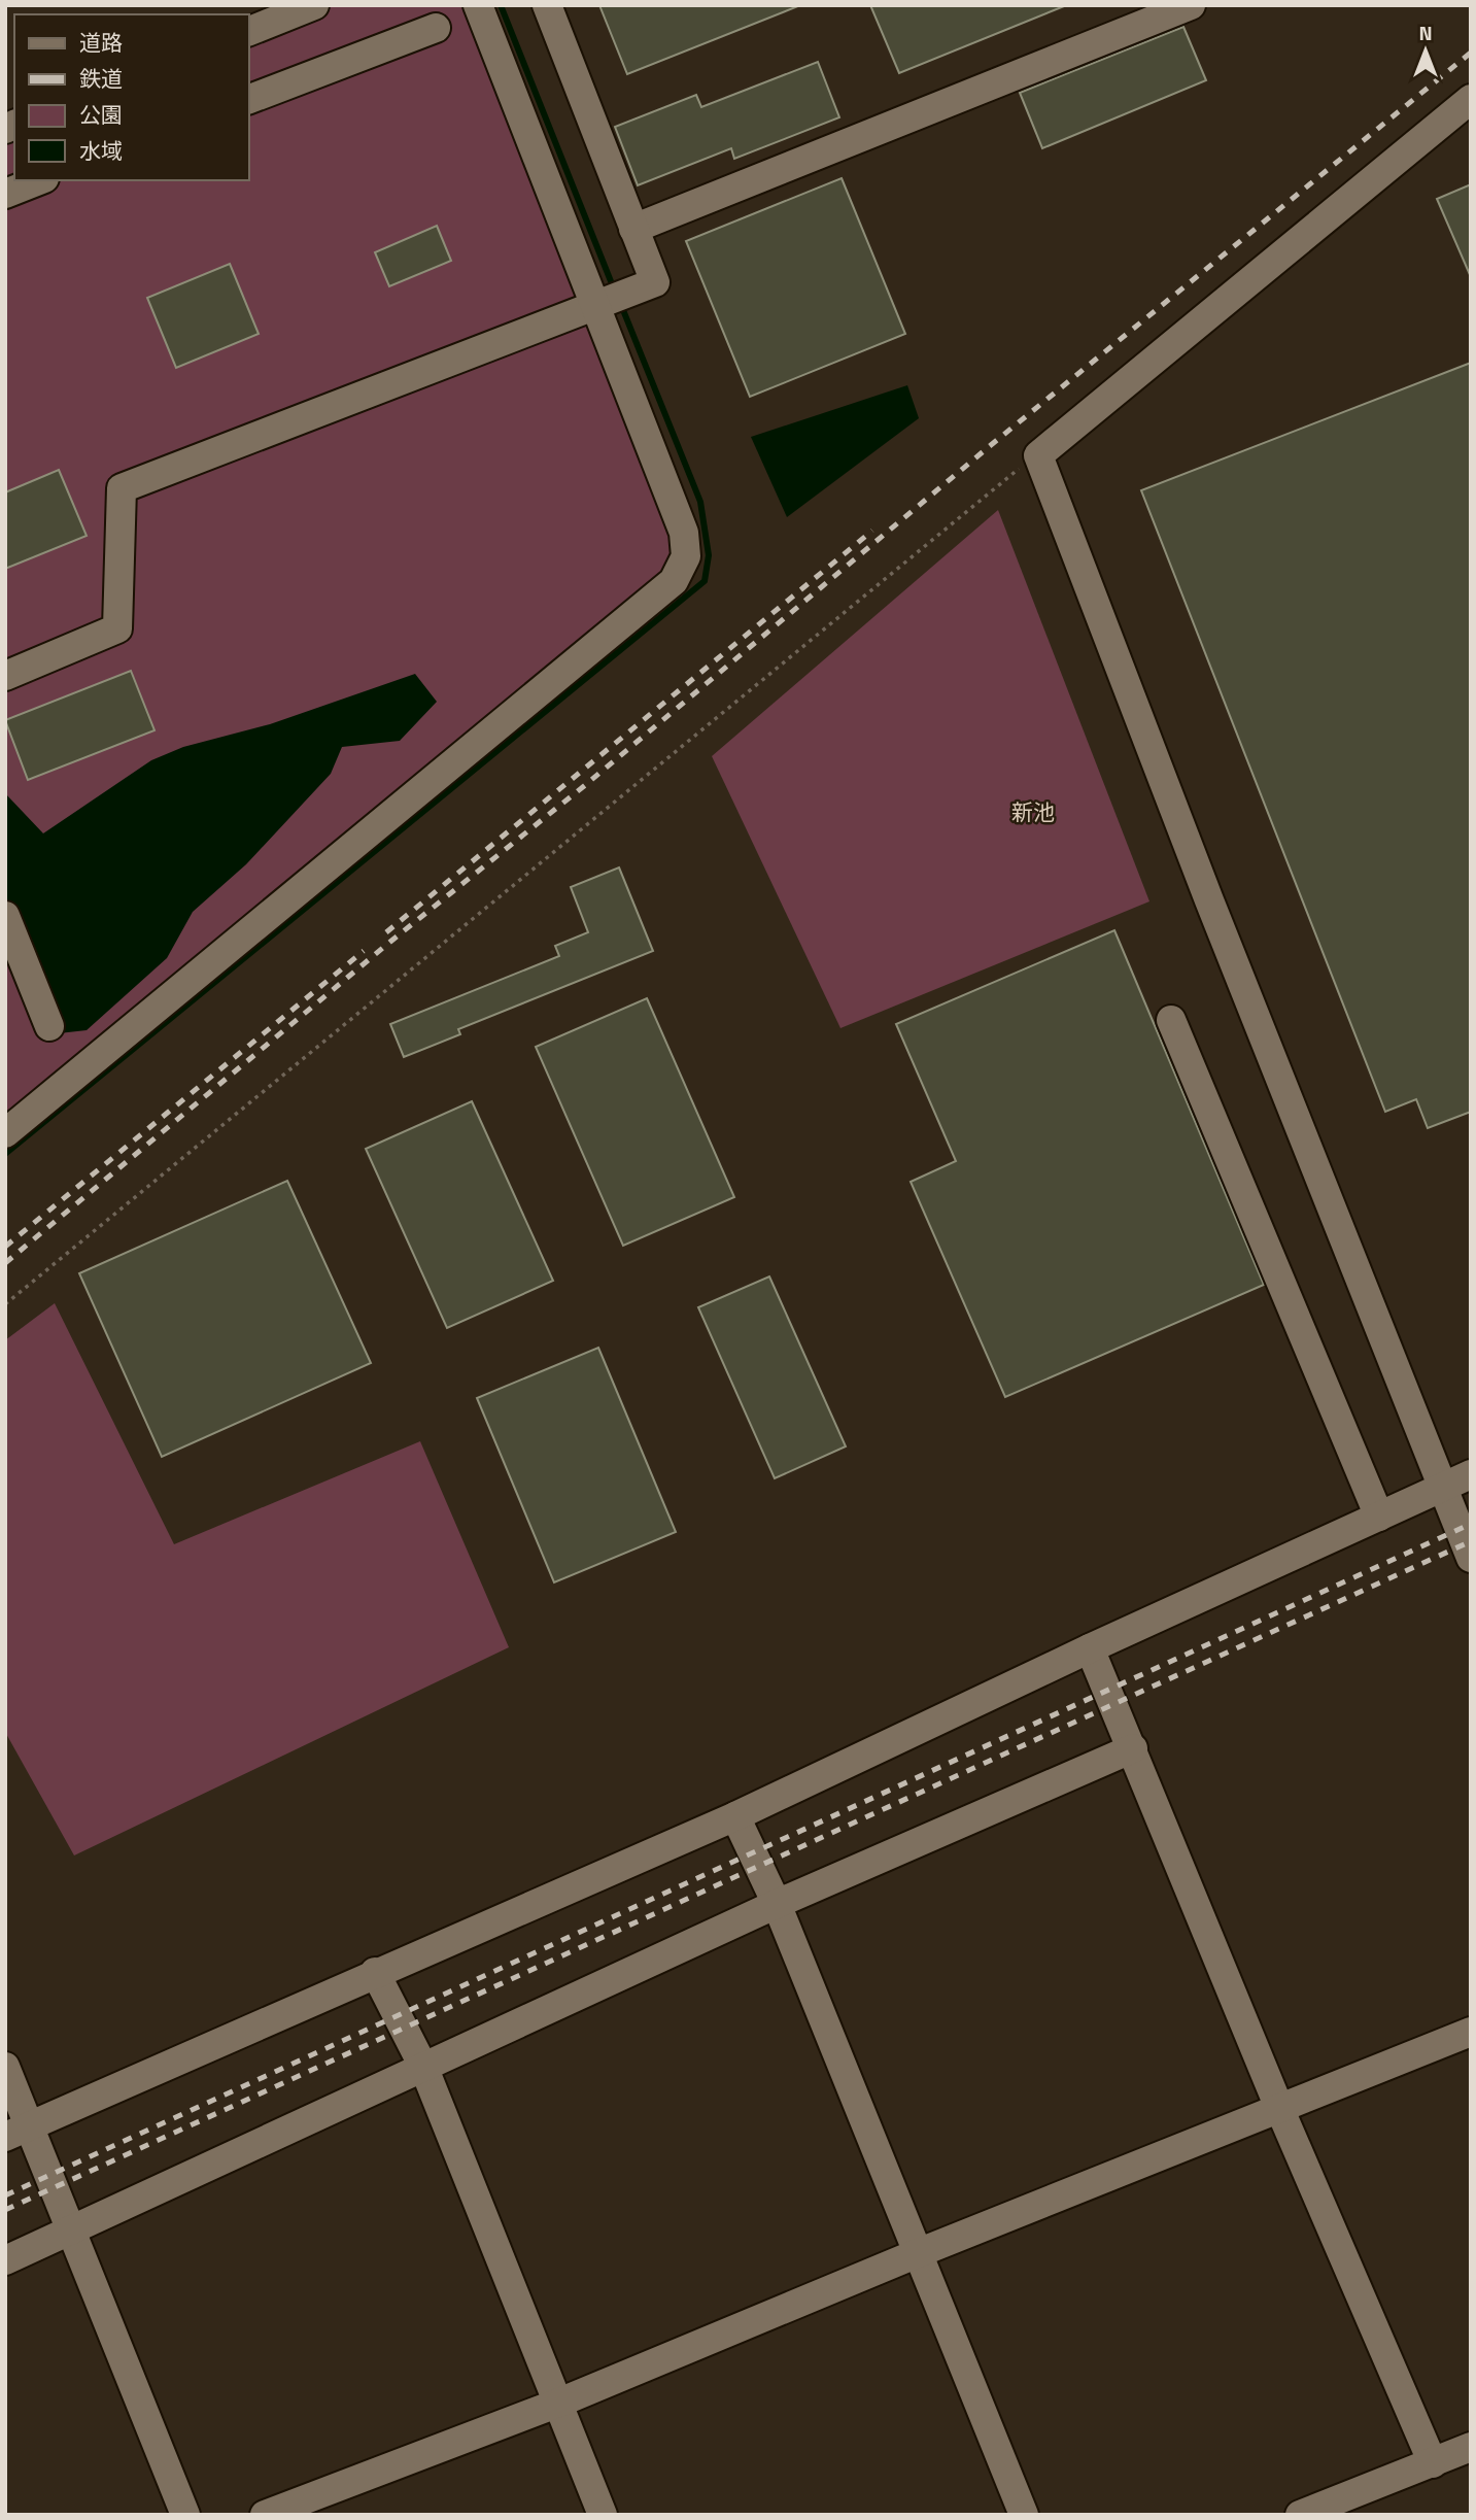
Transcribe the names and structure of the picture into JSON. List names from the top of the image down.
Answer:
{
  "districts": ["新池"],
  "legend": [
    "道路",
    "鉄道",
    "公園",
    "水域"
  ],
  "north": "top"
}
